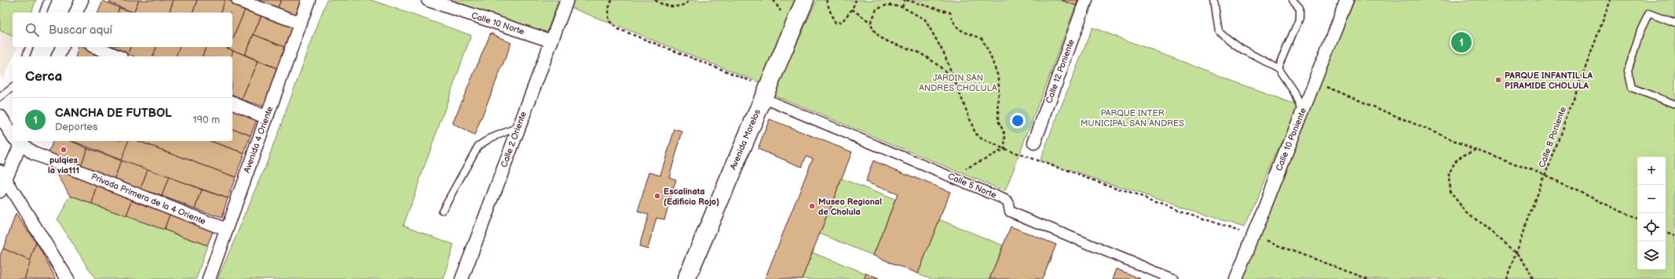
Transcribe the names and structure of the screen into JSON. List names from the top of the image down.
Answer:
{
  "streets": {
    "main road": ["Avenida Morelos"],
    "street": [
      "Calle 10 Norte",
      "Calle 12 Poniente",
      "Avenida 4 Oriente",
      "Calle 2 Oriente",
      "Calle 10 Poniente",
      "Calle 5 Norte",
      "Privada Primera de la 4 Oriente"
    ],
    "path": ["Calle 8 Poniente"]
  },
  "crossings": [
    ["Calle 10 Norte", "Calle 2 Oriente"],
    ["Avenida 4 Oriente", "Privada Primera de la 4 Oriente"],
    ["Avenida Morelos", "Calle 5 Norte"]
  ],
  "parks": ["JARDIN SAN ANDRES CHOLULA", "PARQUE INTER MUNICIPAL SAN ANDRES"],
  "places": [
    "PARQUE INFANTIL LA PIRAMIDE CHOLULA",
    "pulqies la via111",
    "Escalinata (Edificio Rojo)",
    "Museo Regional de Cholula"
  ],
  "page": {
    "search": "Buscar aquí",
    "pins": "1",
    "heading": "Cerca",
    "list": [
      {
        "mark": "1",
        "name": "CANCHA DE FUTBOL",
        "note": "Deportes",
        "value": "190 m"
      }
    ],
    "map_buttons": ["+", "−"]
  }
}
